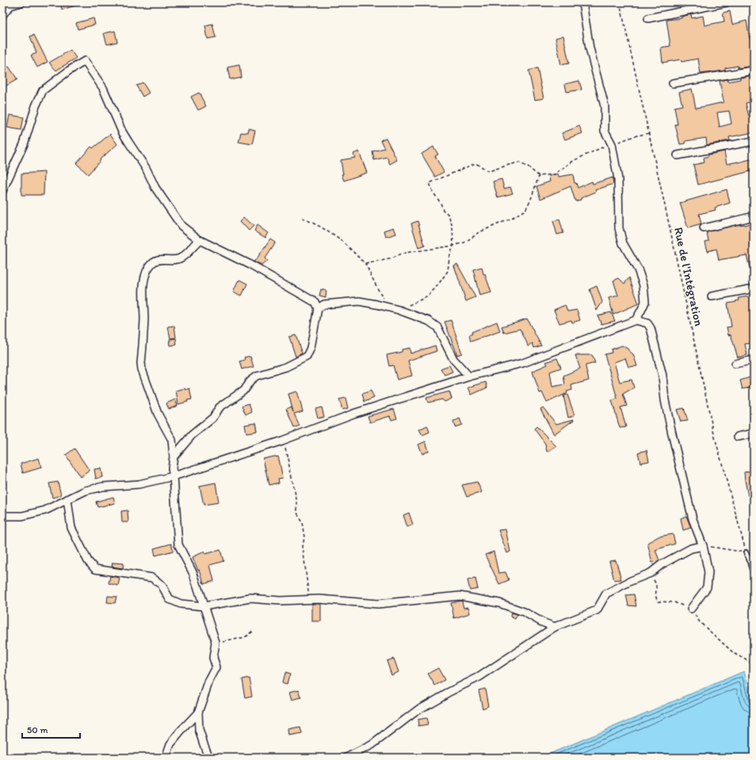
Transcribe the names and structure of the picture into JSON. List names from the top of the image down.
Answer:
{
  "streets": {
    "path": ["Rue de l'Intégration"]
  },
  "scale_bar": "50 m"
}
